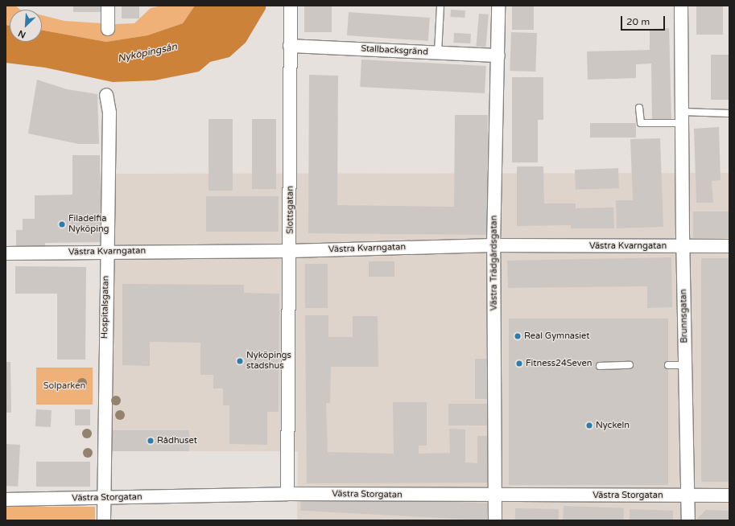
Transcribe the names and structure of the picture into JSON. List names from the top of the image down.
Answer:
{
  "streets": {
    "street": [
      "Stallbacksgränd",
      "Slottsgatan",
      "Västra Kvarngatan",
      "Västra Trädgårdsgatan",
      "Hospitalsgatan",
      "Brunnsgatan",
      "Västra Storgatan"
    ]
  },
  "crossings": [
    ["Stallbacksgränd", "Slottsgatan"],
    ["Stallbacksgränd", "Västra Trädgårdsgatan"],
    ["Slottsgatan", "Västra Kvarngatan"],
    ["Slottsgatan", "Västra Storgatan"],
    ["Västra Kvarngatan", "Västra Trädgårdsgatan"],
    ["Västra Kvarngatan", "Hospitalsgatan"],
    ["Västra Kvarngatan", "Brunnsgatan"],
    ["Västra Trädgårdsgatan", "Västra Storgatan"],
    ["Hospitalsgatan", "Västra Storgatan"],
    ["Brunnsgatan", "Västra Storgatan"]
  ],
  "water": ["Nyköpingsån"],
  "parks": ["Solparken"],
  "places": [
    "Filadelfia Nyköping",
    "Real Gymnasiet",
    "Nyköpings stadshus",
    "Fitness24Seven",
    "Nyckeln",
    "Rådhuset"
  ],
  "scale_bar": "20 m",
  "north": "bottom left"
}
